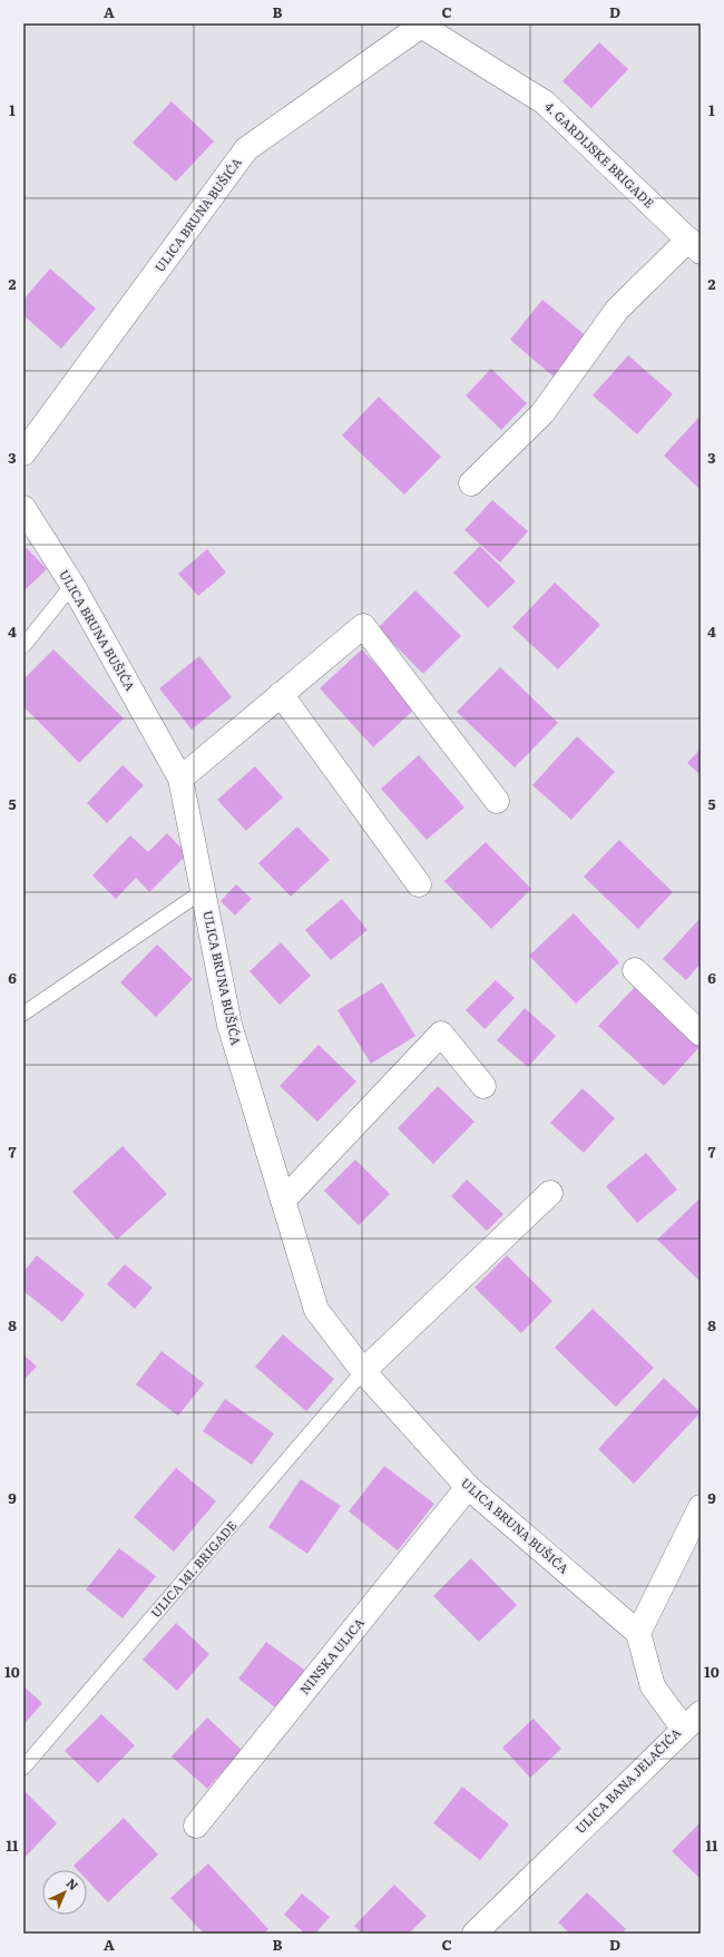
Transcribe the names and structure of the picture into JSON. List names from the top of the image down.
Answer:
{
  "streets": {
    "street": [
      "4. GARDIJSKE BRIGADE",
      "ULICA BRUNA BUŠIĆA",
      "NINSKA ULICA",
      "ULICA BANA JELAČIĆA"
    ],
    "lane": ["ULICA 141. BRIGADE"]
  },
  "crossings": [
    ["4. GARDIJSKE BRIGADE", "ULICA BRUNA BUŠIĆA"],
    ["ULICA BRUNA BUŠIĆA", "ULICA 141. BRIGADE"],
    ["ULICA BRUNA BUŠIĆA", "NINSKA ULICA"],
    ["ULICA BRUNA BUŠIĆA", "ULICA BANA JELAČIĆA"]
  ],
  "north": "top right",
  "grid": {
    "columns": [
      "A",
      "B",
      "C",
      "D"
    ],
    "rows": [
      "1",
      "2",
      "3",
      "4",
      "5",
      "6",
      "7",
      "8",
      "9",
      "10",
      "11"
    ]
  }
}
